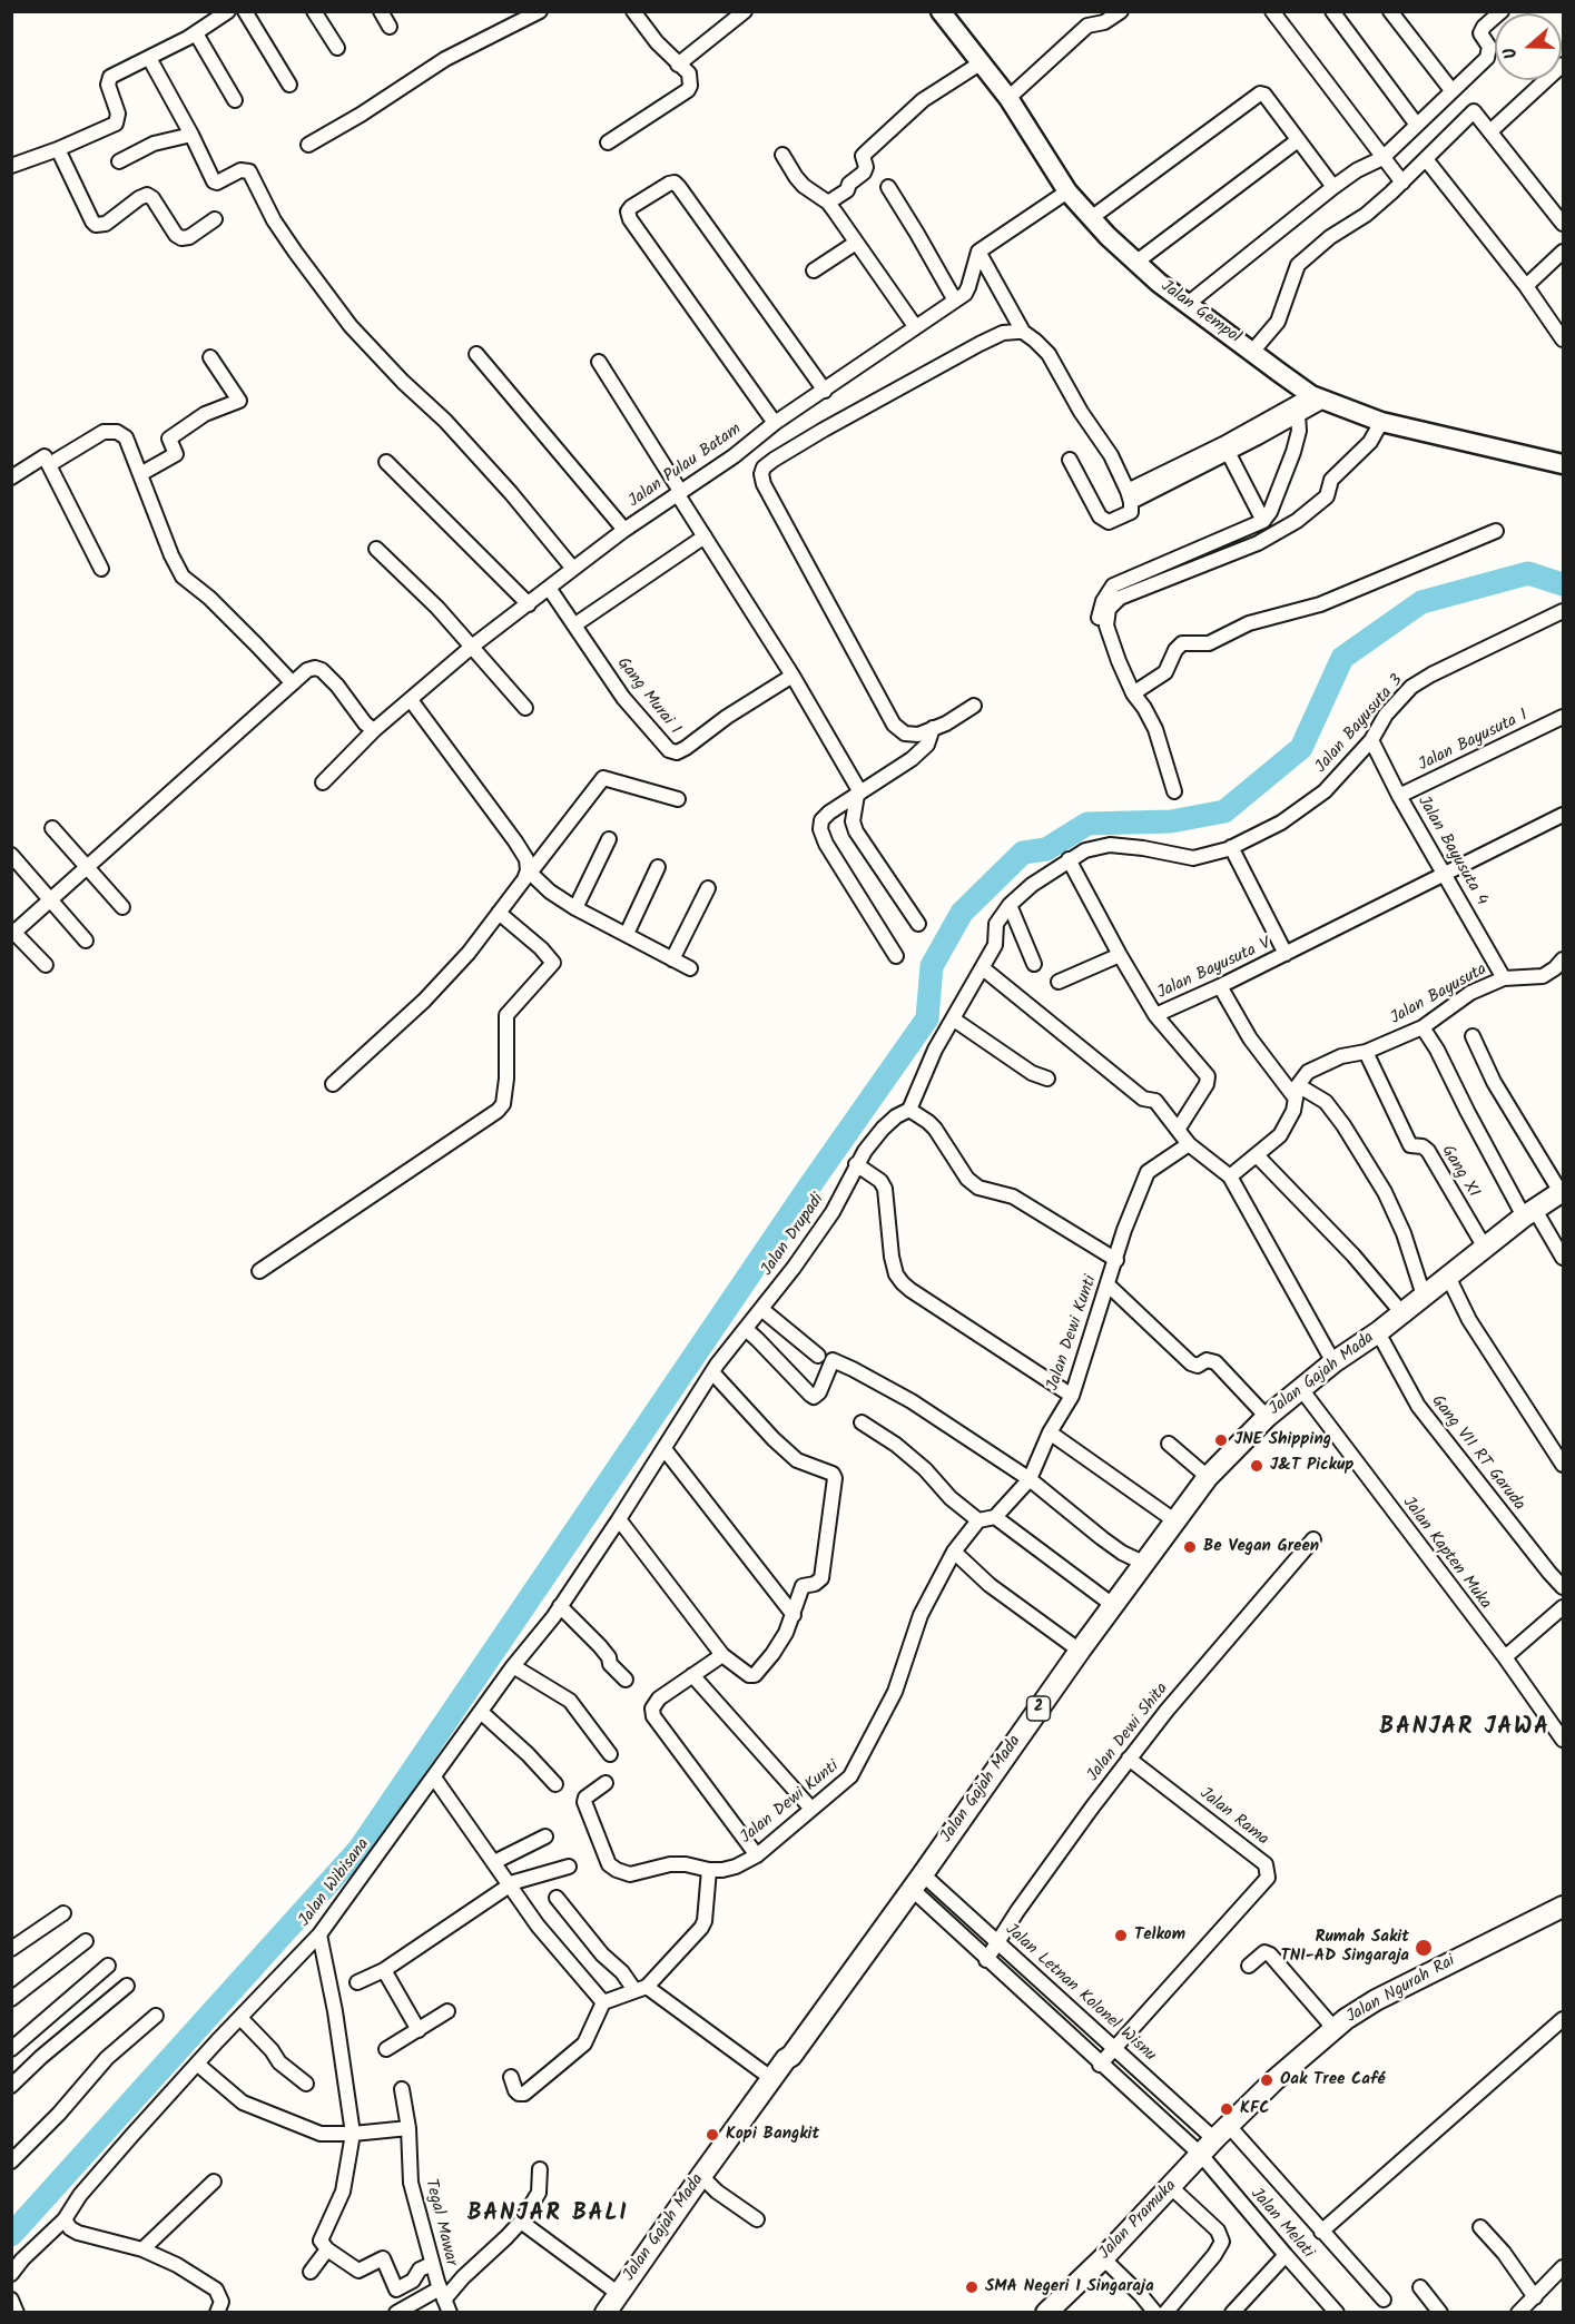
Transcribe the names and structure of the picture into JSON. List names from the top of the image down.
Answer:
{
  "streets": {
    "highway": [
      "Jalan Gajah Mada",
      "2",
      "Jalan Ngurah Rai",
      "Jalan Pramuka"
    ],
    "main road": ["Jalan Gempol"],
    "street": [
      "Jalan Pulau Batam",
      "Gang Murai I",
      "Jalan Bayusuta 3",
      "Jalan Bayusuta 1",
      "Jalan Bayusuta 4",
      "Jalan Bayusuta V",
      "Jalan Bayusuta",
      "Gang XI",
      "Jalan Drupadi",
      "Jalan Dewi Kunti",
      "Gang VII RT Garuda",
      "Jalan Kapten Muka",
      "Jalan Dewi Shita",
      "Jalan Rama",
      "Jalan Wibisana",
      "Jalan Letnan Kolonel Wisnu",
      "Tegal Mawar",
      "Jalan Melati"
    ]
  },
  "crossings": [
    ["Jalan Pulau Batam", "Gang Murai I"],
    ["Jalan Bayusuta 3", "Jalan Bayusuta 4"],
    ["Jalan Bayusuta 3", "Jalan Bayusuta V"],
    ["Jalan Bayusuta 1", "Jalan Bayusuta 4"],
    ["Jalan Bayusuta 4", "Jalan Bayusuta V"],
    ["Jalan Bayusuta 4", "Jalan Bayusuta"],
    ["Jalan Bayusuta", "Gang XI"],
    ["Gang XI", "Jalan Gajah Mada"],
    ["Jalan Drupadi", "Jalan Dewi Kunti"],
    ["Jalan Drupadi", "Jalan Wibisana"],
    ["Jalan Gajah Mada", "Gang VII RT Garuda"],
    ["Jalan Gajah Mada", "Jalan Kapten Muka"],
    ["Jalan Gajah Mada", "Jalan Letnan Kolonel Wisnu"],
    ["Jalan Dewi Shita", "Jalan Rama"],
    ["Jalan Dewi Shita", "Jalan Letnan Kolonel Wisnu"],
    ["Jalan Rama", "Jalan Letnan Kolonel Wisnu"],
    ["Jalan Ngurah Rai", "Jalan Letnan Kolonel Wisnu"],
    ["Jalan Ngurah Rai", "Jalan Pramuka"],
    ["Jalan Ngurah Rai", "Jalan Melati"],
    ["Jalan Pramuka", "Jalan Melati"]
  ],
  "districts": ["BANJAR JAWA", "BANJAR BALI"],
  "places": [
    "JNE Shipping",
    "J&T Pickup",
    "Be Vegan Green",
    "Telkom",
    "Rumah Sakit TNI-AD Singaraja",
    "Oak Tree Café",
    "KFC",
    "Kopi Bangkit",
    "SMA Negeri 1 Singaraja"
  ],
  "north": "left"
}
